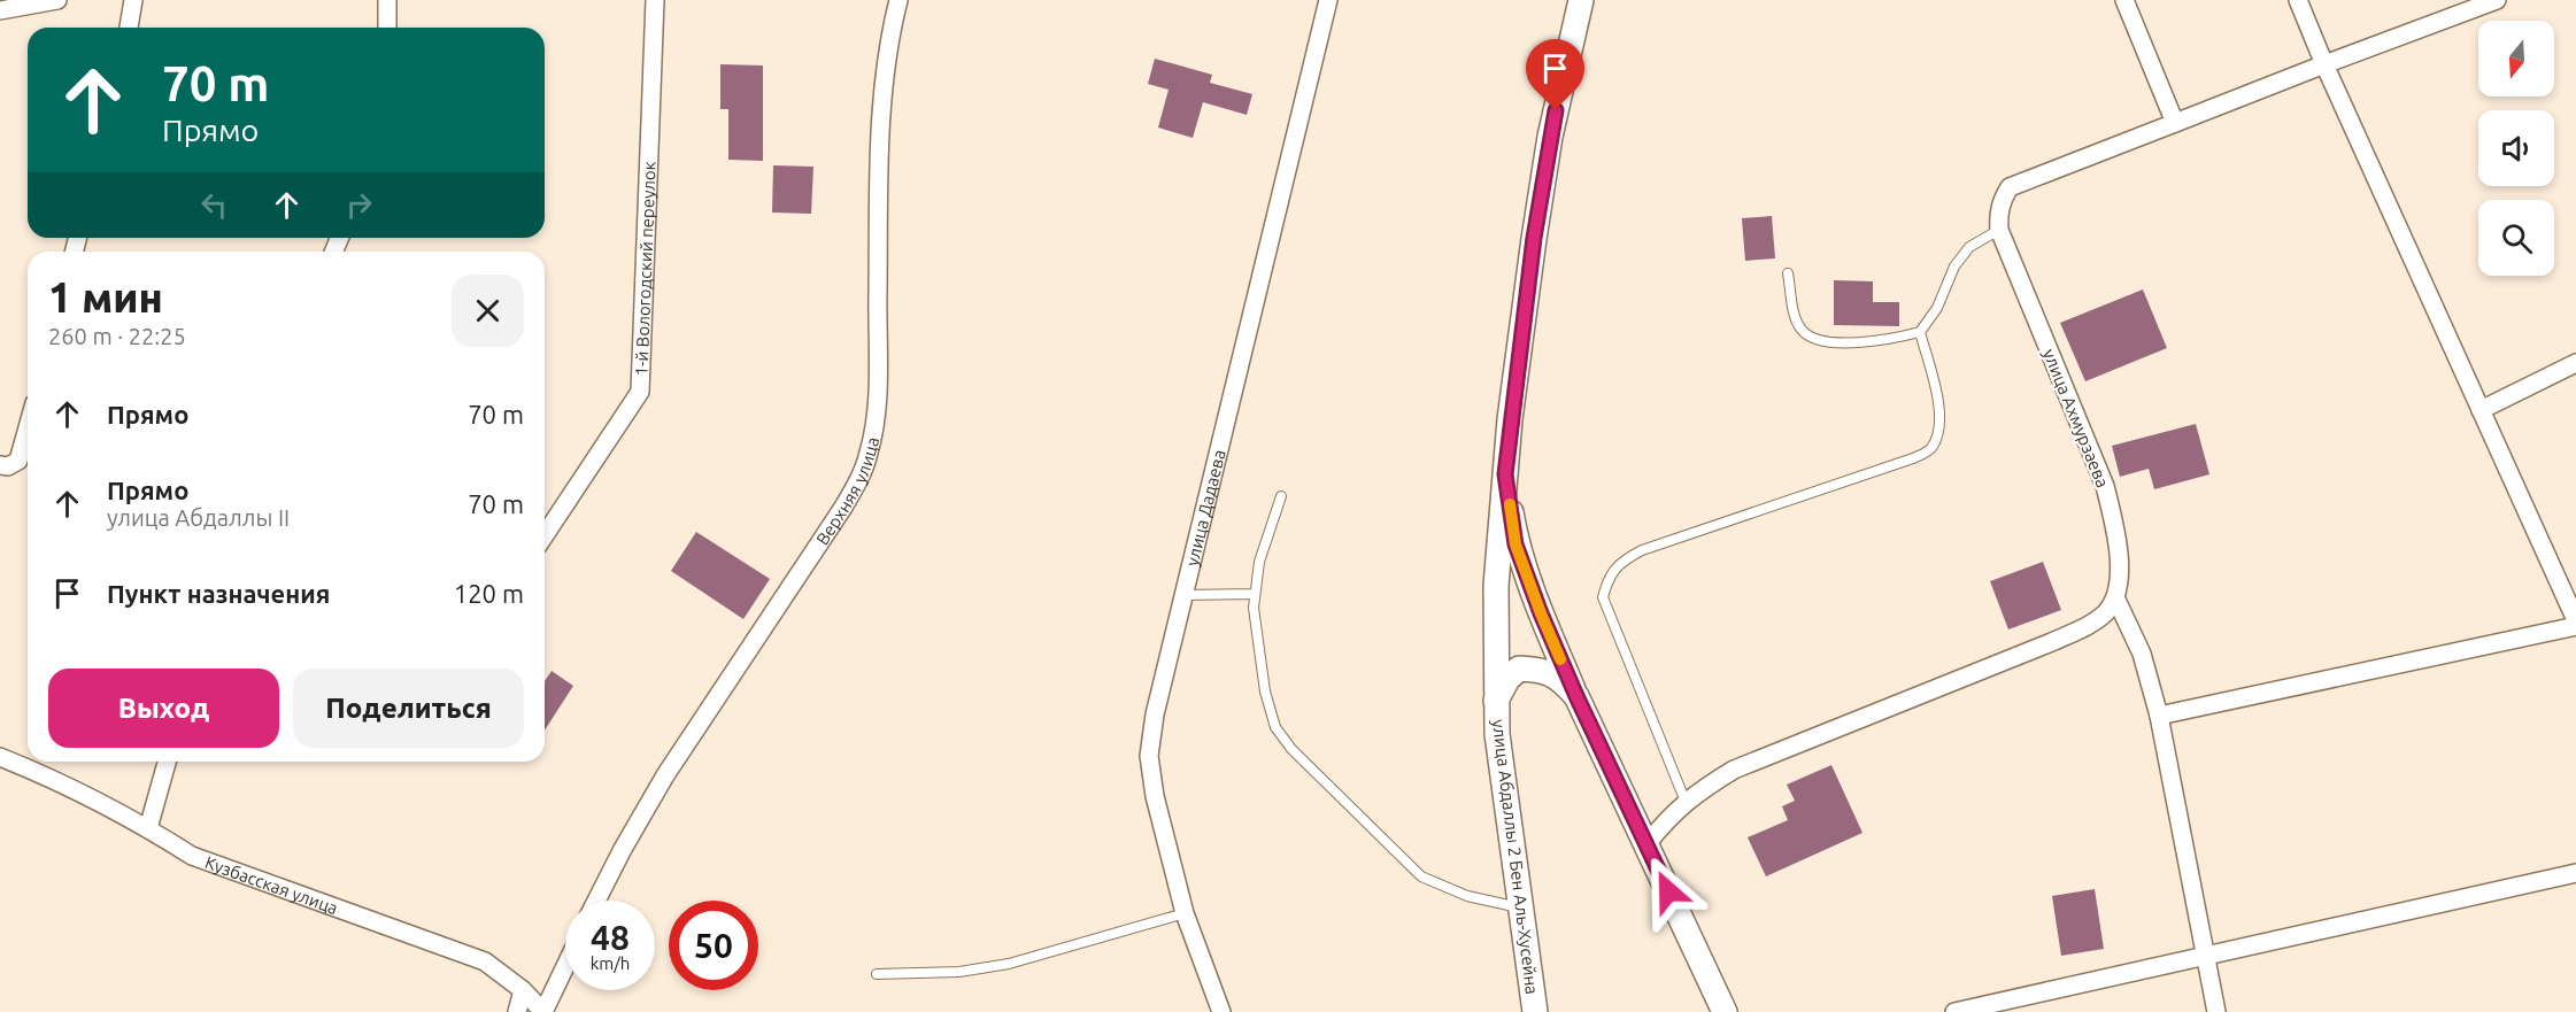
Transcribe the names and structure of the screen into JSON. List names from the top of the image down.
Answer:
{
  "streets": {
    "street": [
      "1-й Вологодский переулок",
      "улица Ахмурзаева",
      "Верхняя улица",
      "улица Дадаева",
      "улица Абдаллы 2 Бен Аль-Хусейна",
      "Кузбасская улица"
    ]
  },
  "north": "bottom",
  "page": {
    "turn": ["70 m", "Прямо"],
    "heading": ["1 мин", "260 m · 22:25"],
    "list": [
      {
        "name": "Прямо",
        "value": "70 m"
      },
      {
        "name": "Прямо",
        "note": "улица Абдаллы II",
        "value": "70 m"
      },
      {
        "name": "Пункт назначения",
        "value": "120 m"
      }
    ],
    "buttons": ["Выход", "Поделиться"],
    "speed": "48 km/h",
    "limit": "50"
  }
}
